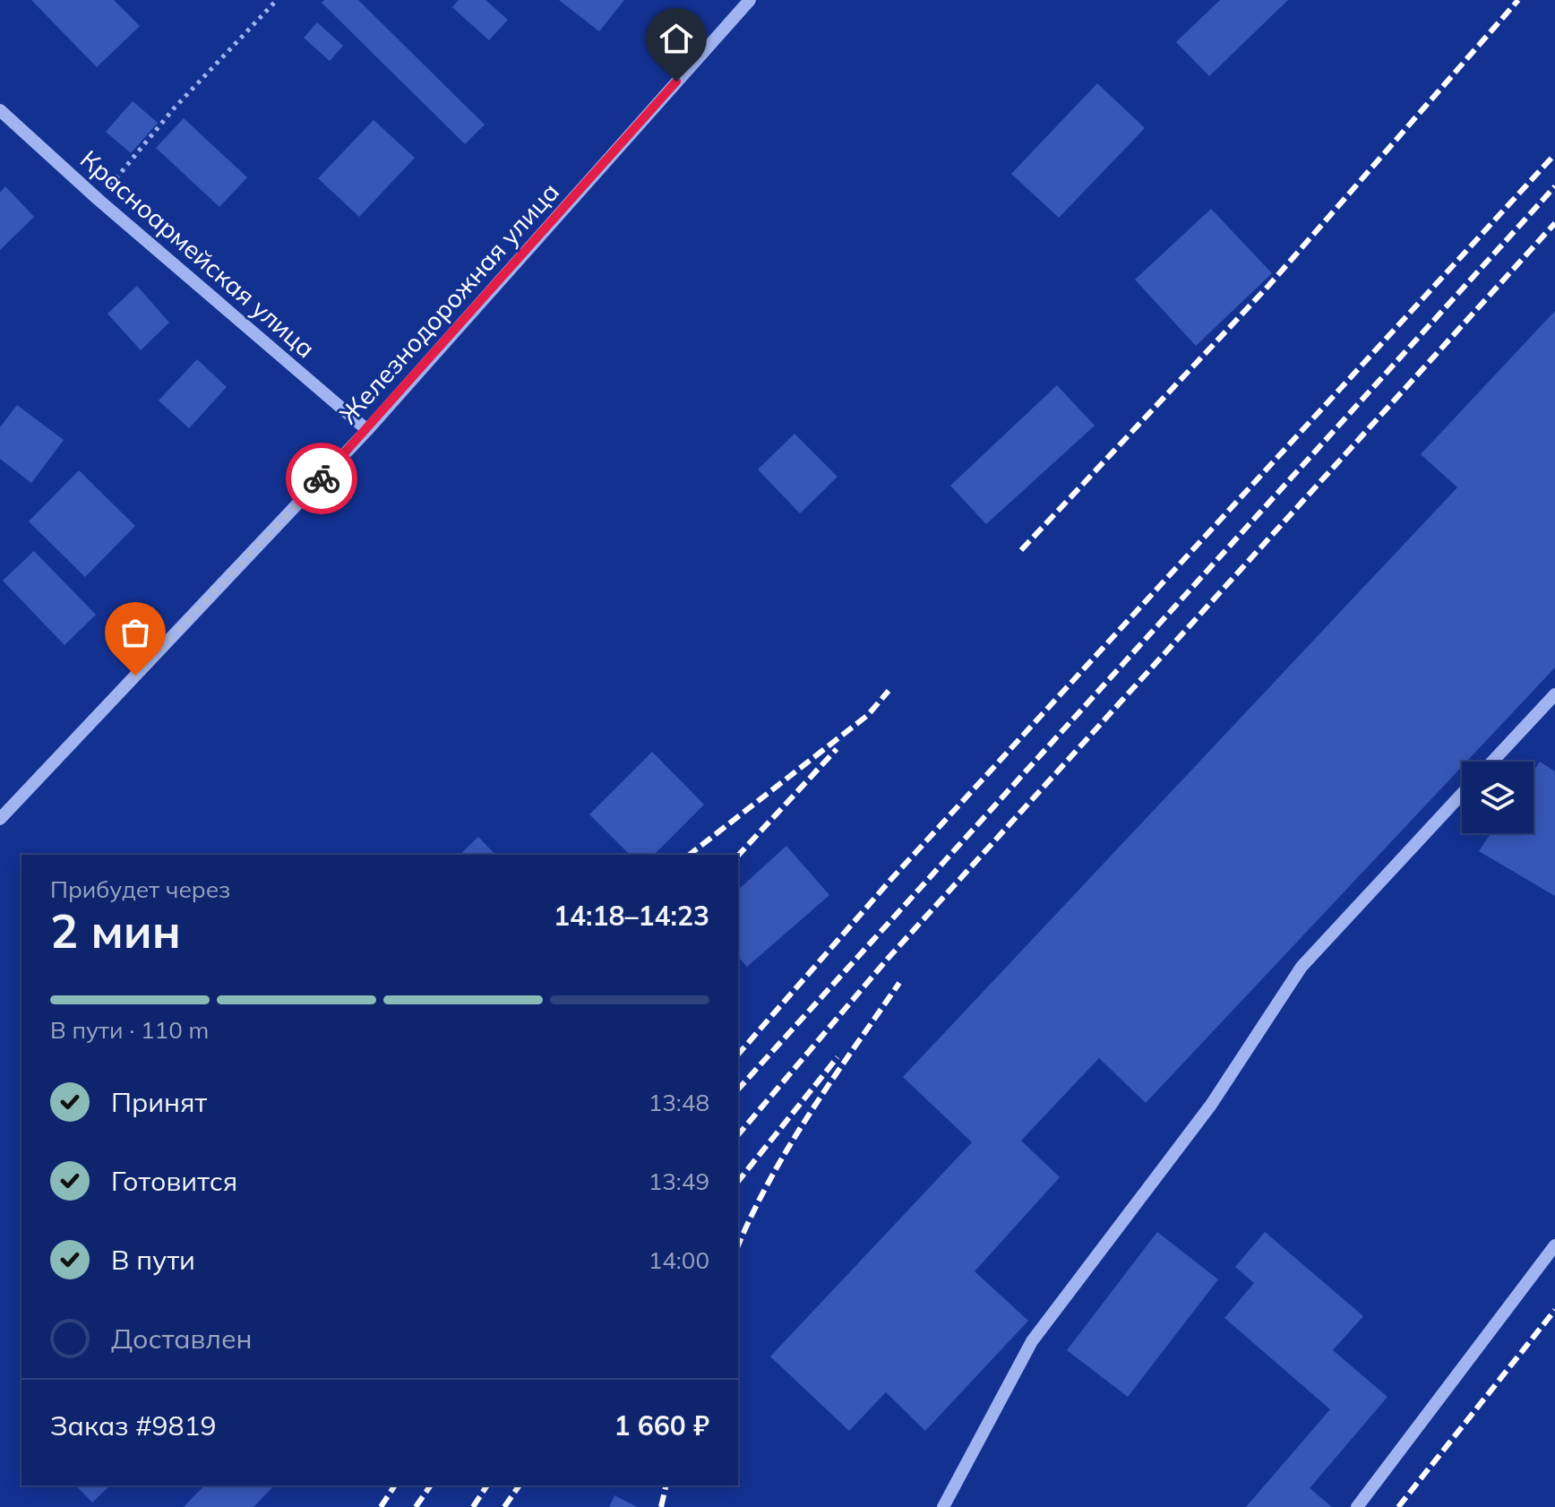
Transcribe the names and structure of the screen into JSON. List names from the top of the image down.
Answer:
{
  "streets": {
    "street": ["Красноармейская улица", "Железнодорожная улица"]
  },
  "crossings": [
    ["Красноармейская улица", "Железнодорожная улица"]
  ],
  "page": {
    "heading": ["2 мин", "Прибудет через", "14:18–14:23"],
    "panel": ["Заказ #9819", "1 660 ₽"],
    "bar": "В пути · 110 m",
    "list": [
      ["Принят", "13:48"],
      ["Готовится", "13:49"],
      ["В пути", "14:00"],
      "Доставлен"
    ]
  }
}
